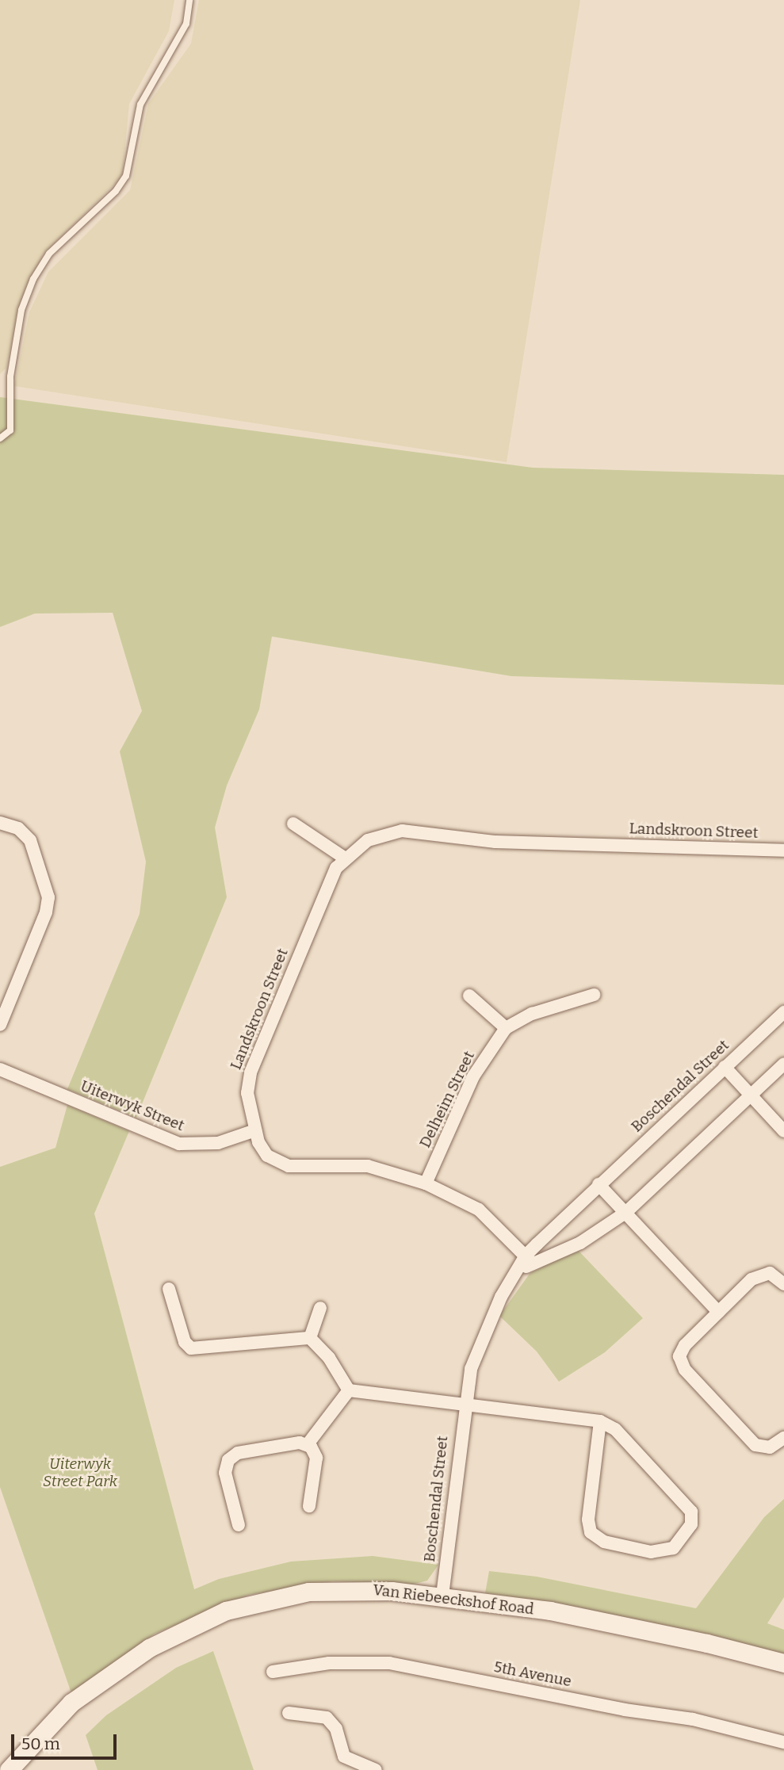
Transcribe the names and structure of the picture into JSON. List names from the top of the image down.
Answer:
{
  "streets": {
    "street": [
      "Landskroon Street",
      "Boschendal Street",
      "Delheim Street",
      "Uiterwyk Street",
      "Van Riebeeckshof Road",
      "5th Avenue"
    ]
  },
  "crossings": [
    ["Landskroon Street", "Boschendal Street"],
    ["Landskroon Street", "Delheim Street"],
    ["Landskroon Street", "Uiterwyk Street"],
    ["Boschendal Street", "Van Riebeeckshof Road"]
  ],
  "parks": ["Uiterwyk Street Park"],
  "scale_bar": "50 m"
}
